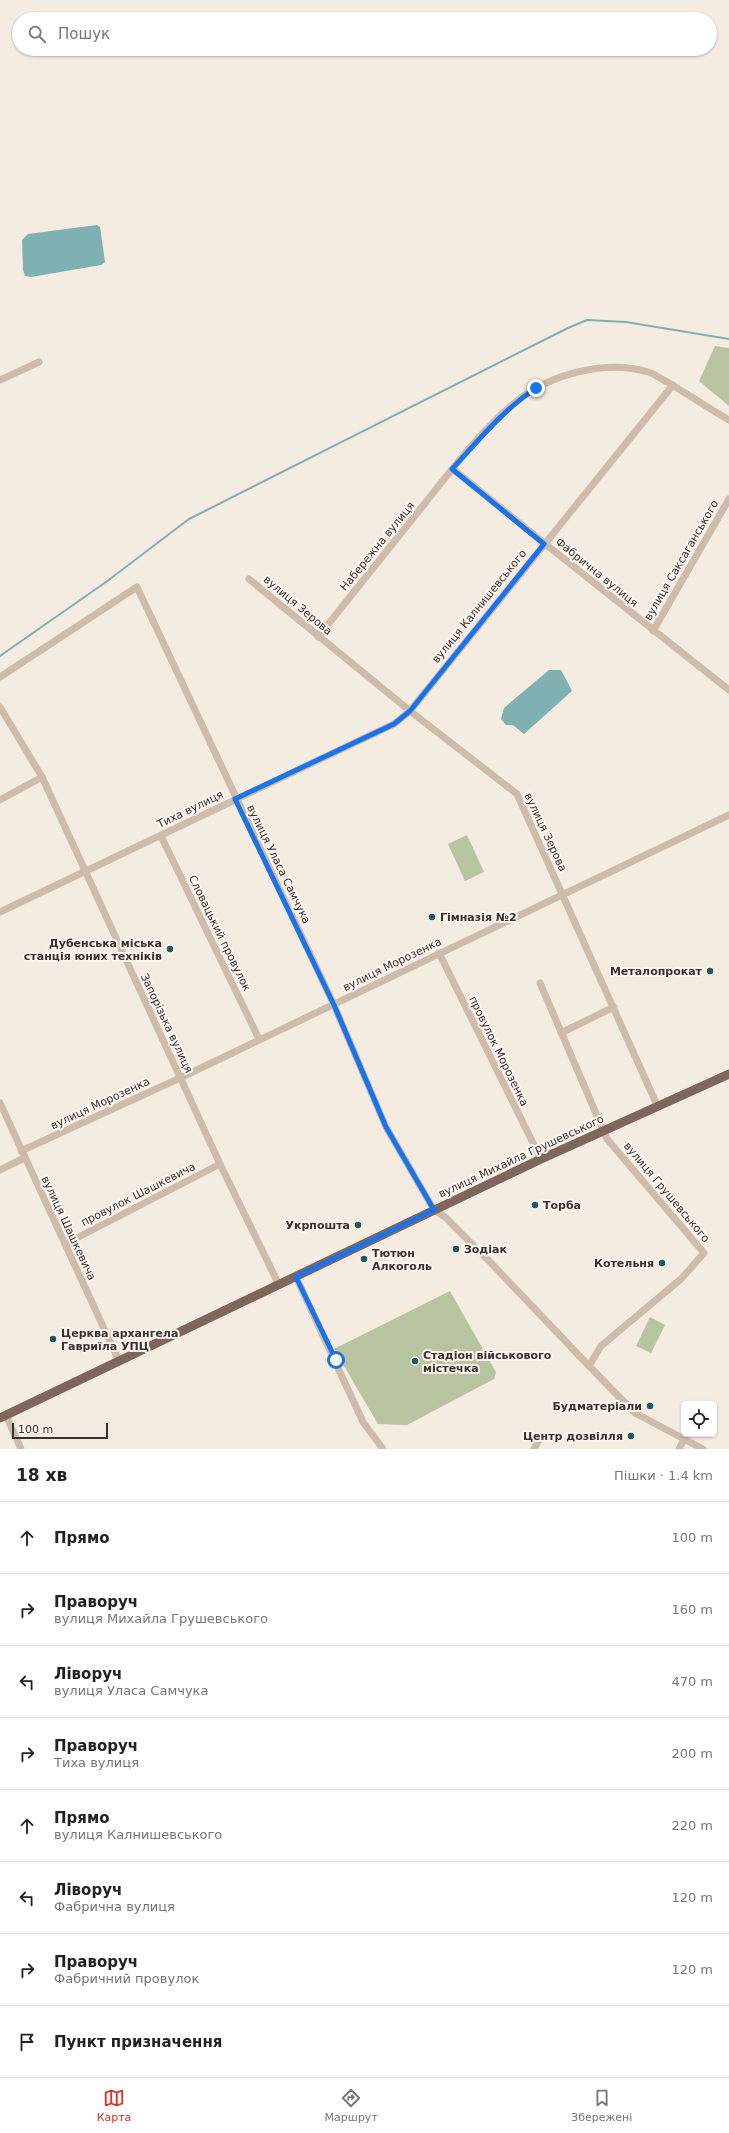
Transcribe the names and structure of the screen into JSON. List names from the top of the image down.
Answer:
{
  "streets": {
    "main road": ["вулиця Михайла Грушевського"],
    "street": [
      "Набережна вулиця",
      "вулиця Саксаганського",
      "Фабрична вулиця",
      "вулиця Зерова",
      "вулиця Калнишевського",
      "Тиха вулиця",
      "вулиця Уласа Самчука",
      "Словацький провулок",
      "вулиця Морозенка",
      "Запорізька вулиця",
      "провулок Морозенка",
      "вулиця Грушевського",
      "провулок Шашкевича",
      "вулиця Шашкевича"
    ]
  },
  "crossings": [
    ["Набережна вулиця", "Фабрична вулиця"],
    ["Набережна вулиця", "вулиця Зерова"],
    ["Набережна вулиця", "вулиця Калнишевського"],
    ["вулиця Саксаганського", "Фабрична вулиця"],
    ["Фабрична вулиця", "вулиця Калнишевського"],
    ["вулиця Зерова", "вулиця Калнишевського"],
    ["вулиця Зерова", "Тиха вулиця"],
    ["вулиця Зерова", "вулиця Морозенка"],
    ["вулиця Зерова", "вулиця Михайла Грушевського"],
    ["вулиця Калнишевського", "Тиха вулиця"],
    ["Тиха вулиця", "вулиця Уласа Самчука"],
    ["Тиха вулиця", "Словацький провулок"],
    ["Тиха вулиця", "Запорізька вулиця"],
    ["вулиця Уласа Самчука", "вулиця Морозенка"],
    ["вулиця Уласа Самчука", "вулиця Михайла Грушевського"],
    ["Словацький провулок", "вулиця Морозенка"],
    ["вулиця Морозенка", "Запорізька вулиця"],
    ["вулиця Морозенка", "провулок Морозенка"],
    ["вулиця Морозенка", "вулиця Шашкевича"],
    ["Запорізька вулиця", "вулиця Михайла Грушевського"],
    ["Запорізька вулиця", "провулок Шашкевича"],
    ["провулок Морозенка", "вулиця Михайла Грушевського"],
    ["вулиця Михайла Грушевського", "вулиця Грушевського"],
    ["вулиця Михайла Грушевського", "вулиця Шашкевича"],
    ["провулок Шашкевича", "вулиця Шашкевича"]
  ],
  "places": [
    "Гімназія №2",
    "Дубенська міська станція юних техніків",
    "Металопрокат",
    "Торба",
    "Укрпошта",
    "Зодіак",
    "Тютюн Алкоголь",
    "Котельня",
    "Церква архангела Гавриїла УПЦ",
    "Стадіон військового містечка",
    "Будматеріали",
    "Центр дозвілля"
  ],
  "scale_bar": "100 m",
  "page": {
    "search": "Пошук",
    "scale": "100 m",
    "heading": ["18 хв", "Пішки · 1.4 km"],
    "list": [
      ["Прямо", "100 m"],
      ["Праворуч", "вулиця Михайла Грушевського", "160 m"],
      ["Ліворуч", "вулиця Уласа Самчука", "470 m"],
      ["Праворуч", "Тиха вулиця", "200 m"],
      ["Прямо", "вулиця Калнишевського", "220 m"],
      ["Ліворуч", "Фабрична вулиця", "120 m"],
      ["Праворуч", "Фабричний провулок", "120 m"],
      "Пункт призначення"
    ],
    "nav": ["Карта", "Маршрут", "Збережені"]
  }
}
